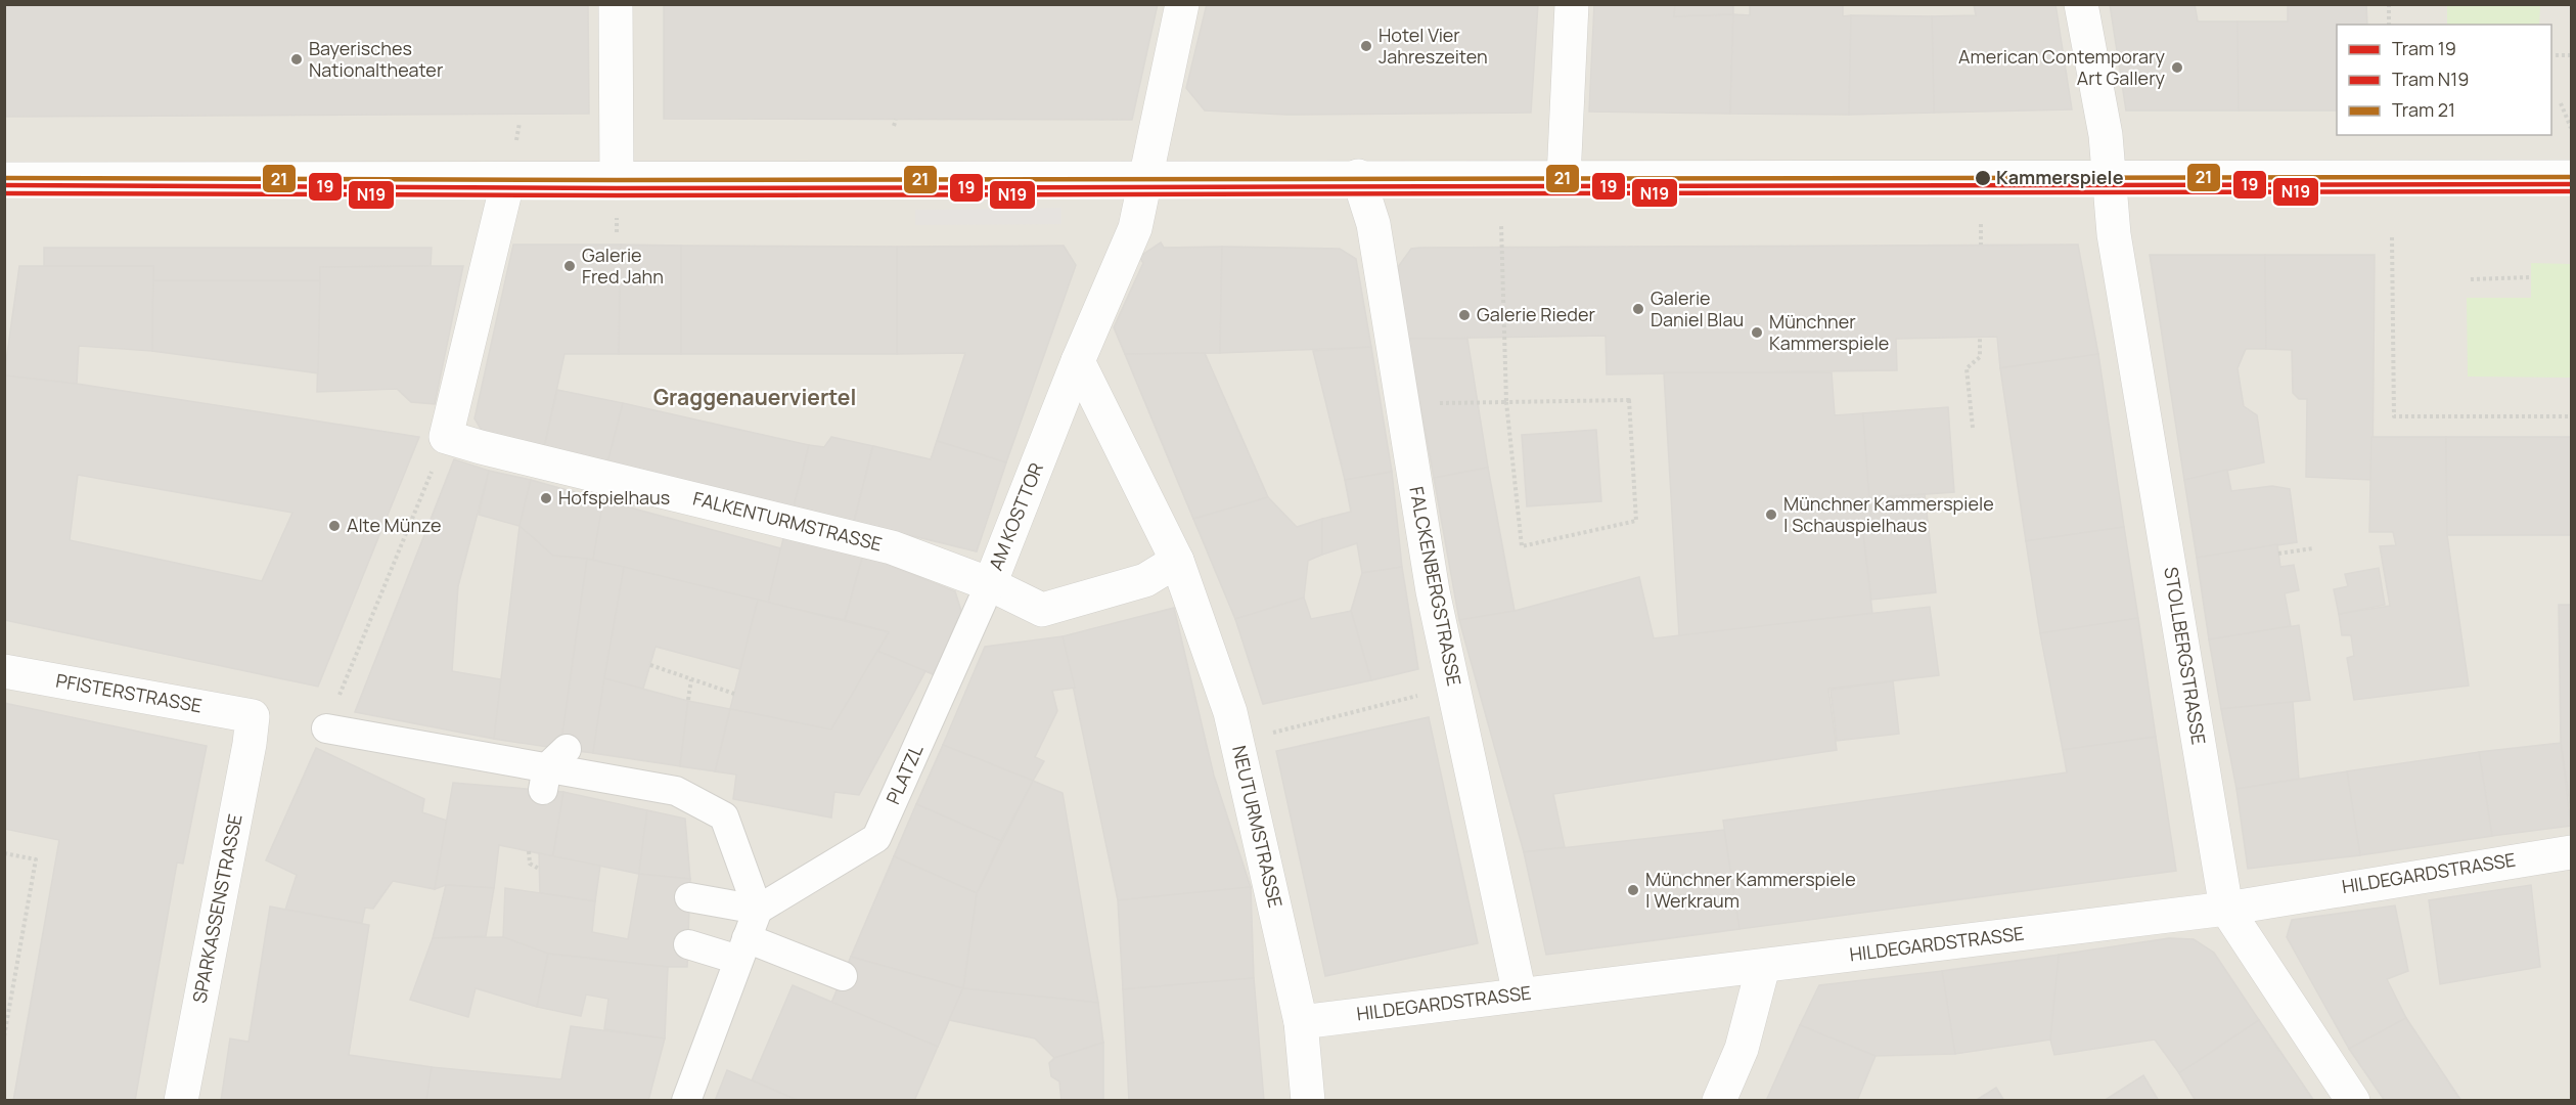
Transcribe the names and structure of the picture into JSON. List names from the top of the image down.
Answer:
{
  "streets": {
    "street": [
      "AM KOSTTOR",
      "FALKENTURMSTRASSE",
      "FALCKENBERGSTRASSE",
      "STOLLBERGSTRASSE",
      "PFISTERSTRASSE",
      "PLATZL",
      "NEUTURMSTRASSE",
      "HILDEGARDSTRASSE",
      "SPARKASSENSTRASSE"
    ]
  },
  "crossings": [
    ["AM KOSTTOR", "FALKENTURMSTRASSE"],
    ["AM KOSTTOR", "PLATZL"],
    ["AM KOSTTOR", "NEUTURMSTRASSE"],
    ["FALKENTURMSTRASSE", "PLATZL"],
    ["FALCKENBERGSTRASSE", "HILDEGARDSTRASSE"],
    ["STOLLBERGSTRASSE", "HILDEGARDSTRASSE"],
    ["PFISTERSTRASSE", "SPARKASSENSTRASSE"],
    ["NEUTURMSTRASSE", "HILDEGARDSTRASSE"]
  ],
  "districts": ["Graggenauerviertel"],
  "places": [
    "Hotel Vier Jahreszeiten",
    "Bayerisches Nationaltheater",
    "American Contemporary Art Gallery",
    "Kammerspiele",
    "Galerie Fred Jahn",
    "Galerie Daniel Blau",
    "Galerie Rieder",
    "Münchner Kammerspiele",
    "Hofspielhaus",
    "Münchner Kammerspiele | Schauspielhaus",
    "Alte Münze",
    "Münchner Kammerspiele | Werkraum"
  ],
  "lines": ["tram line 21", "tram line 19", "tram line N19"],
  "legend": ["Tram 19", "Tram N19", "Tram 21"]
}
